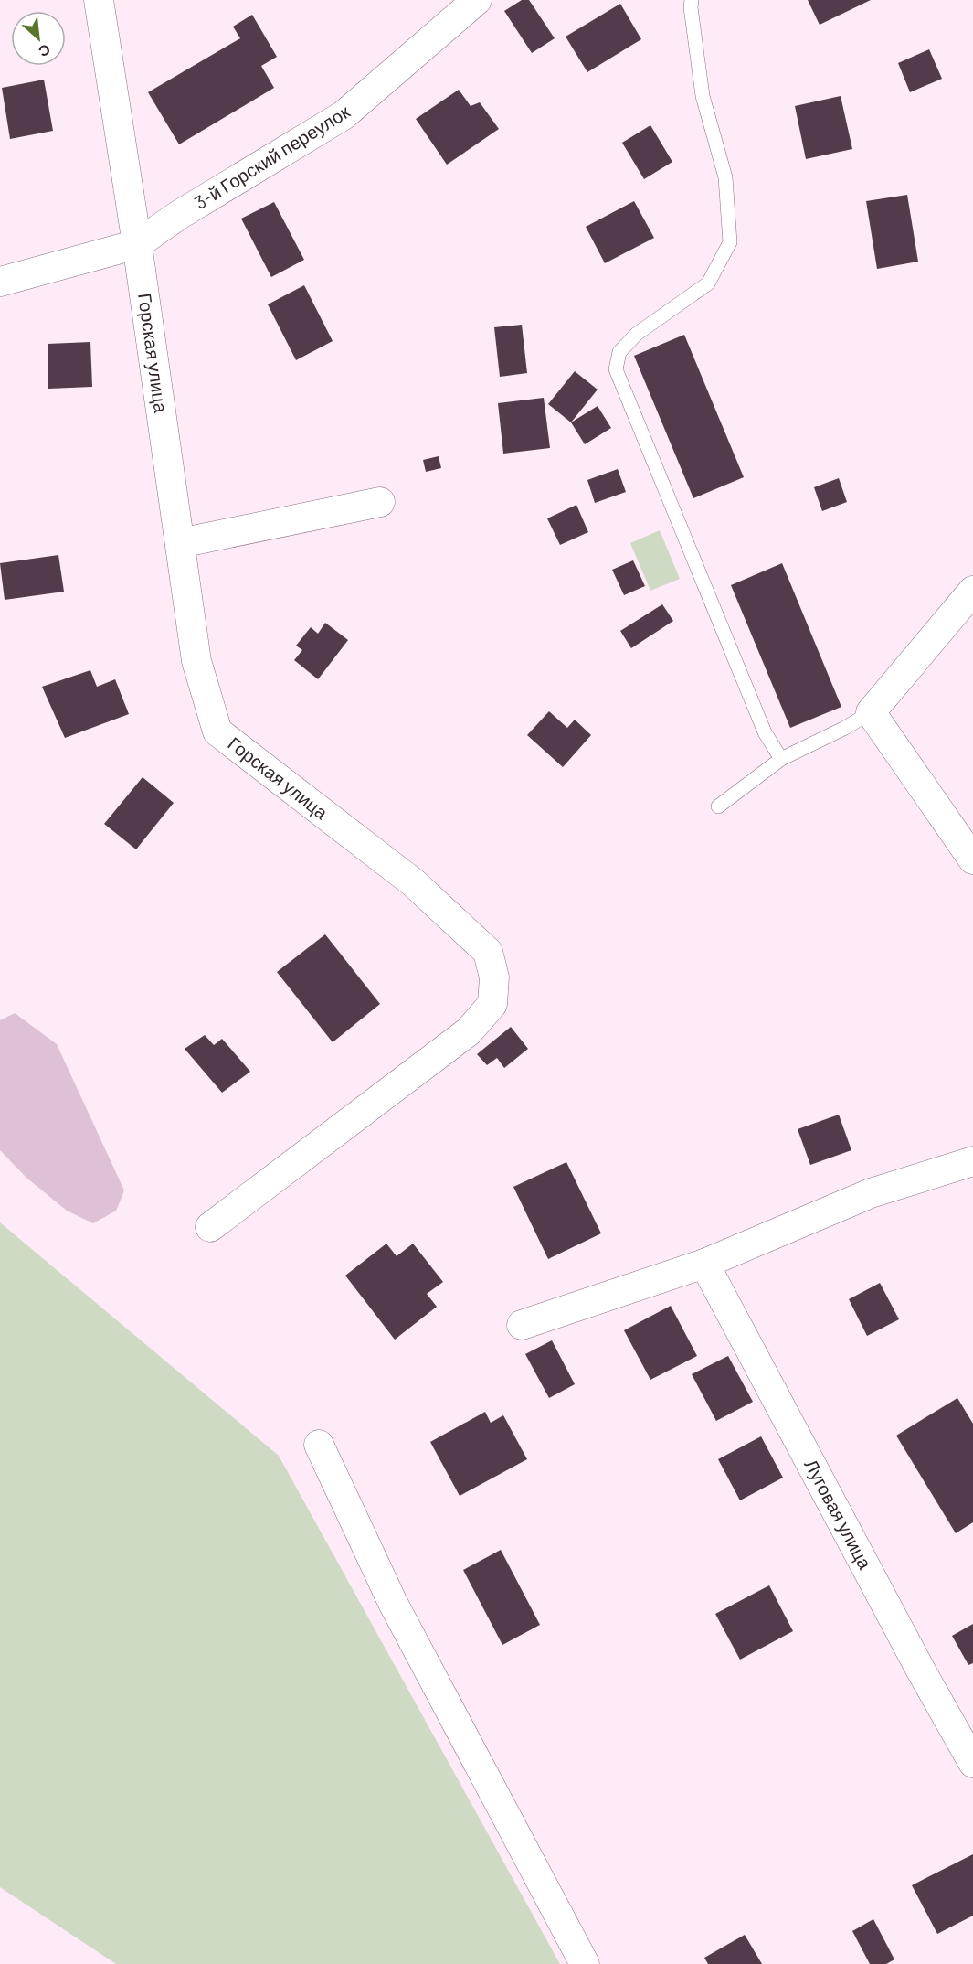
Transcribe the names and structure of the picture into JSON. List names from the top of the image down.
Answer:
{
  "streets": {
    "street": ["3-й Горский переулок", "Горская улица", "Луговая улица"]
  },
  "crossings": [
    ["3-й Горский переулок", "Горская улица"]
  ],
  "north": "bottom right"
}
